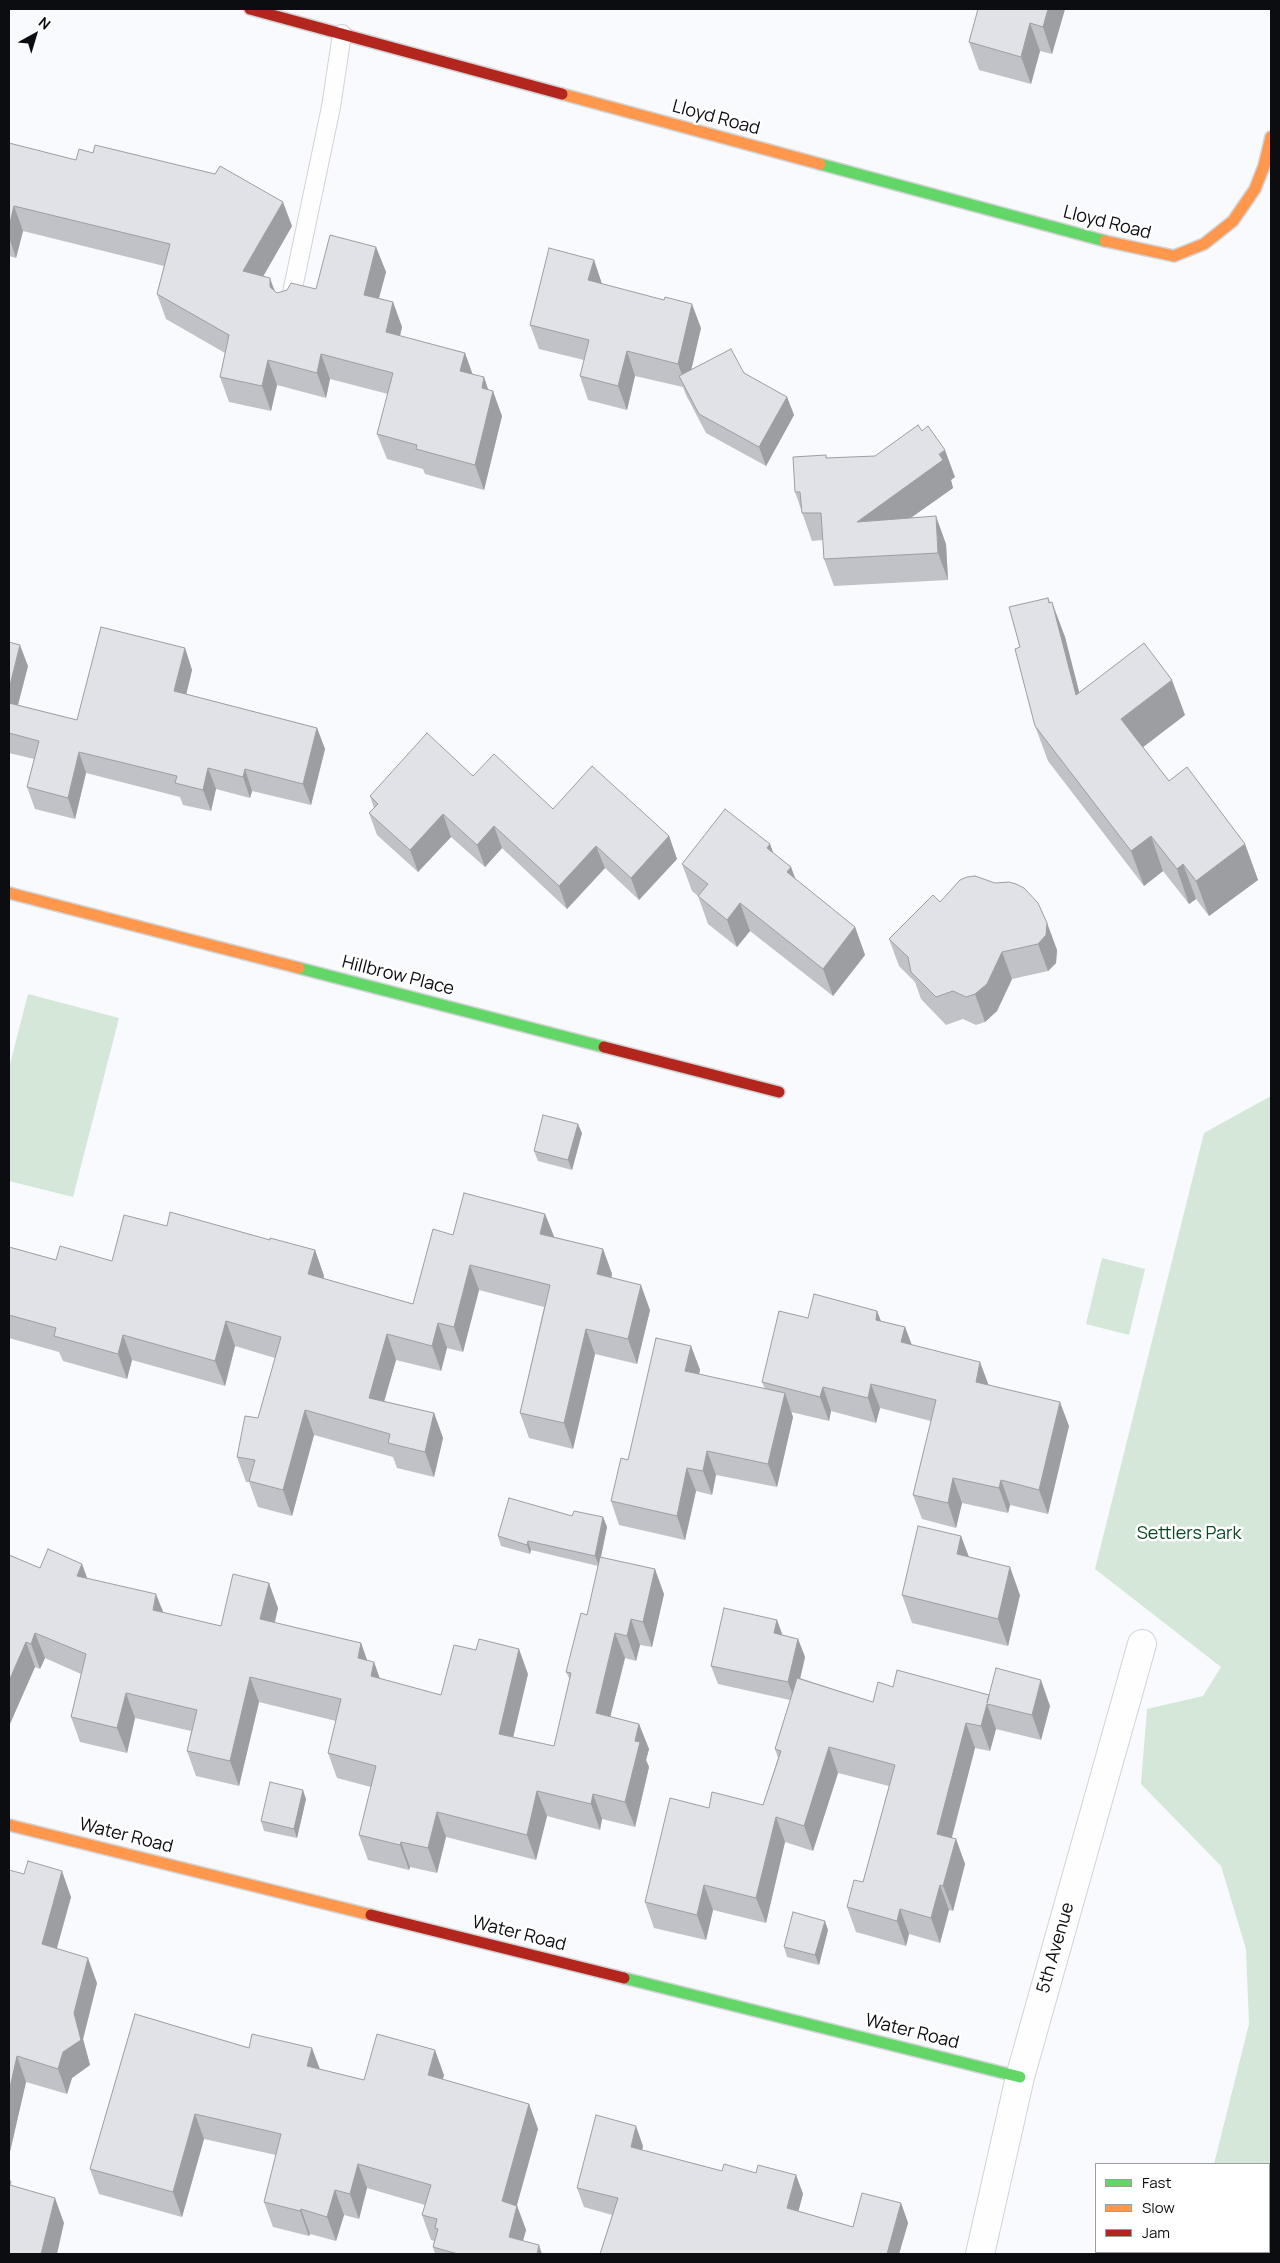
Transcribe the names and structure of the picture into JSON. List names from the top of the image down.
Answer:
{
  "streets": {
    "street": [
      "Lloyd Road",
      "Hillbrow Place",
      "Water Road",
      "5th Avenue"
    ]
  },
  "crossings": [
    ["Water Road", "5th Avenue"]
  ],
  "parks": ["Settlers Park"],
  "legend": ["Fast", "Slow", "Jam"],
  "north": "top right"
}
